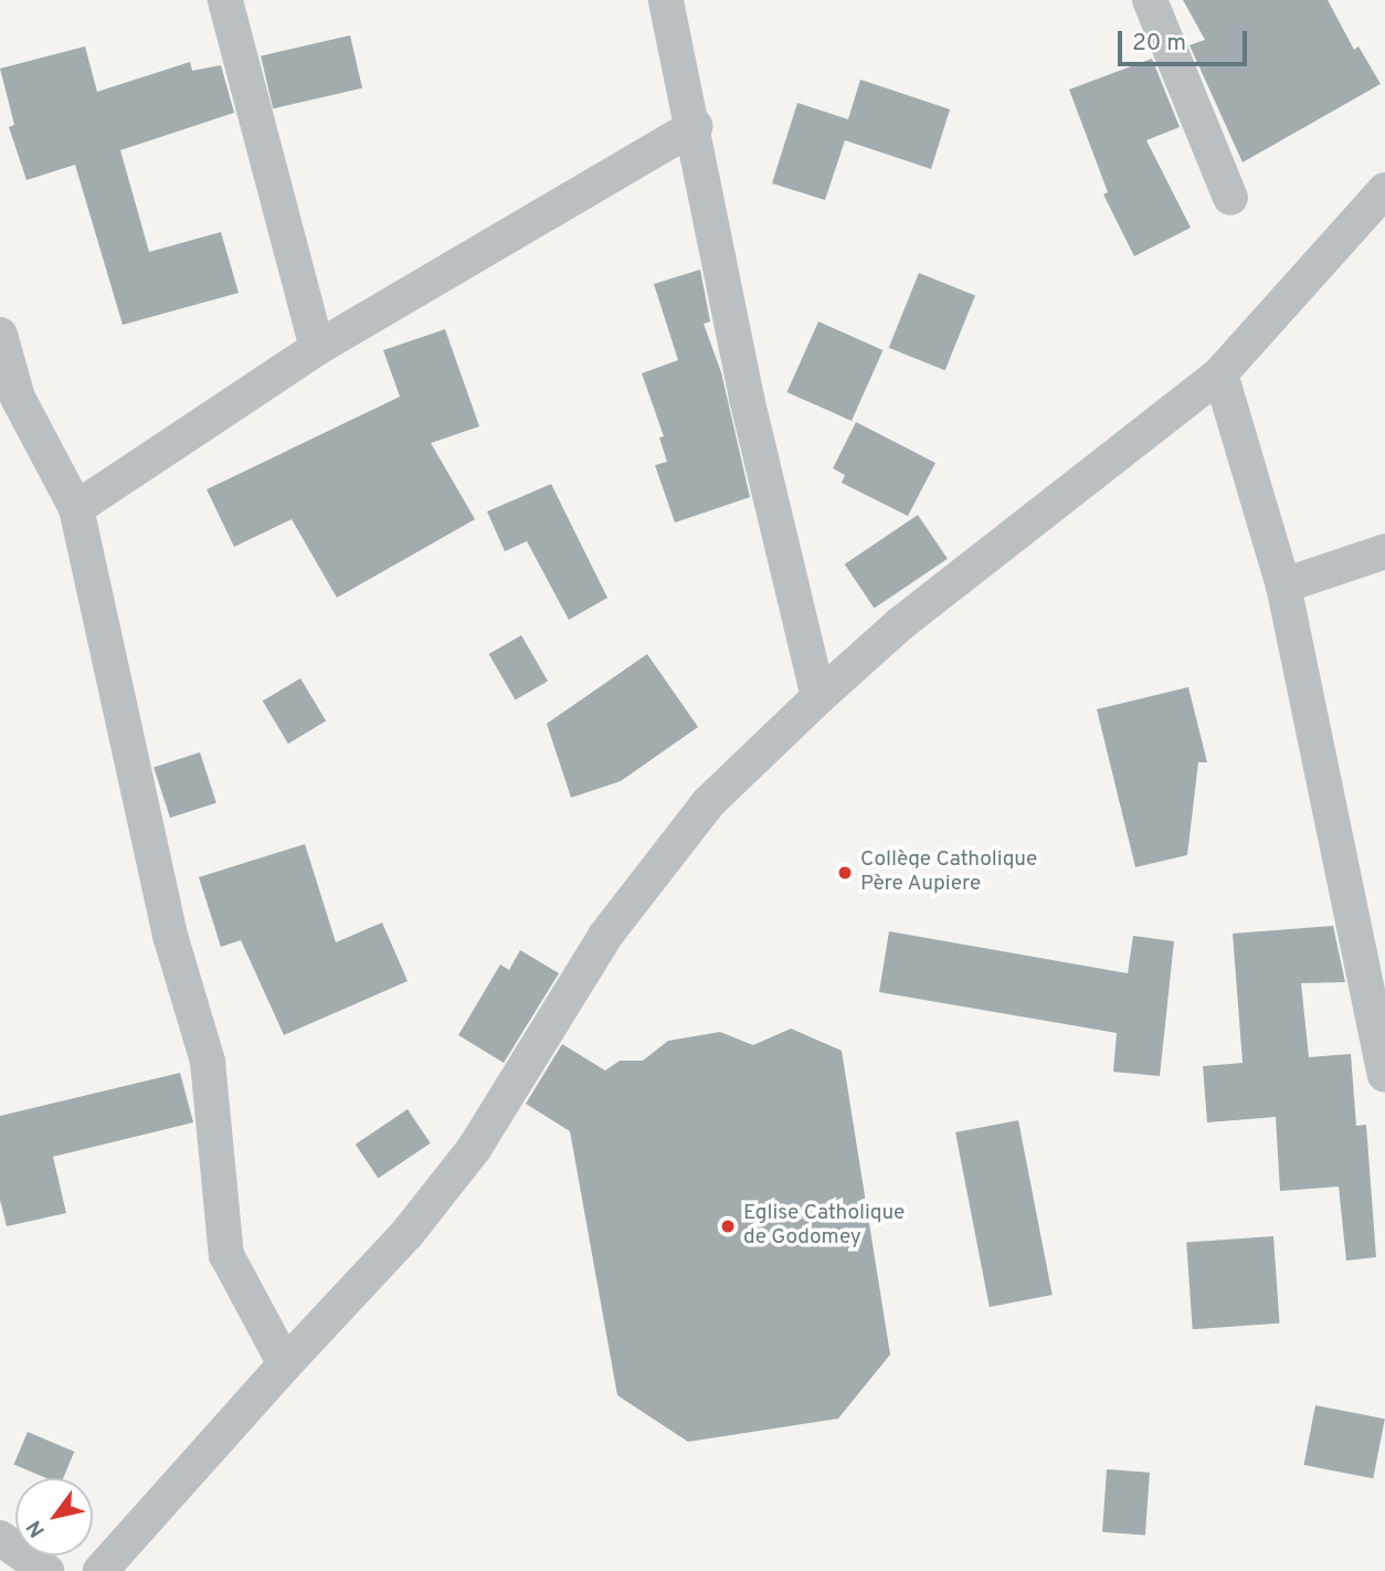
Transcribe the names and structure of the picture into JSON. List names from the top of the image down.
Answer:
{
  "places": ["Collège Catholique Père Aupiere", "Eglise Catholique de Godomey"],
  "scale_bar": "20 m",
  "north": "bottom left"
}
